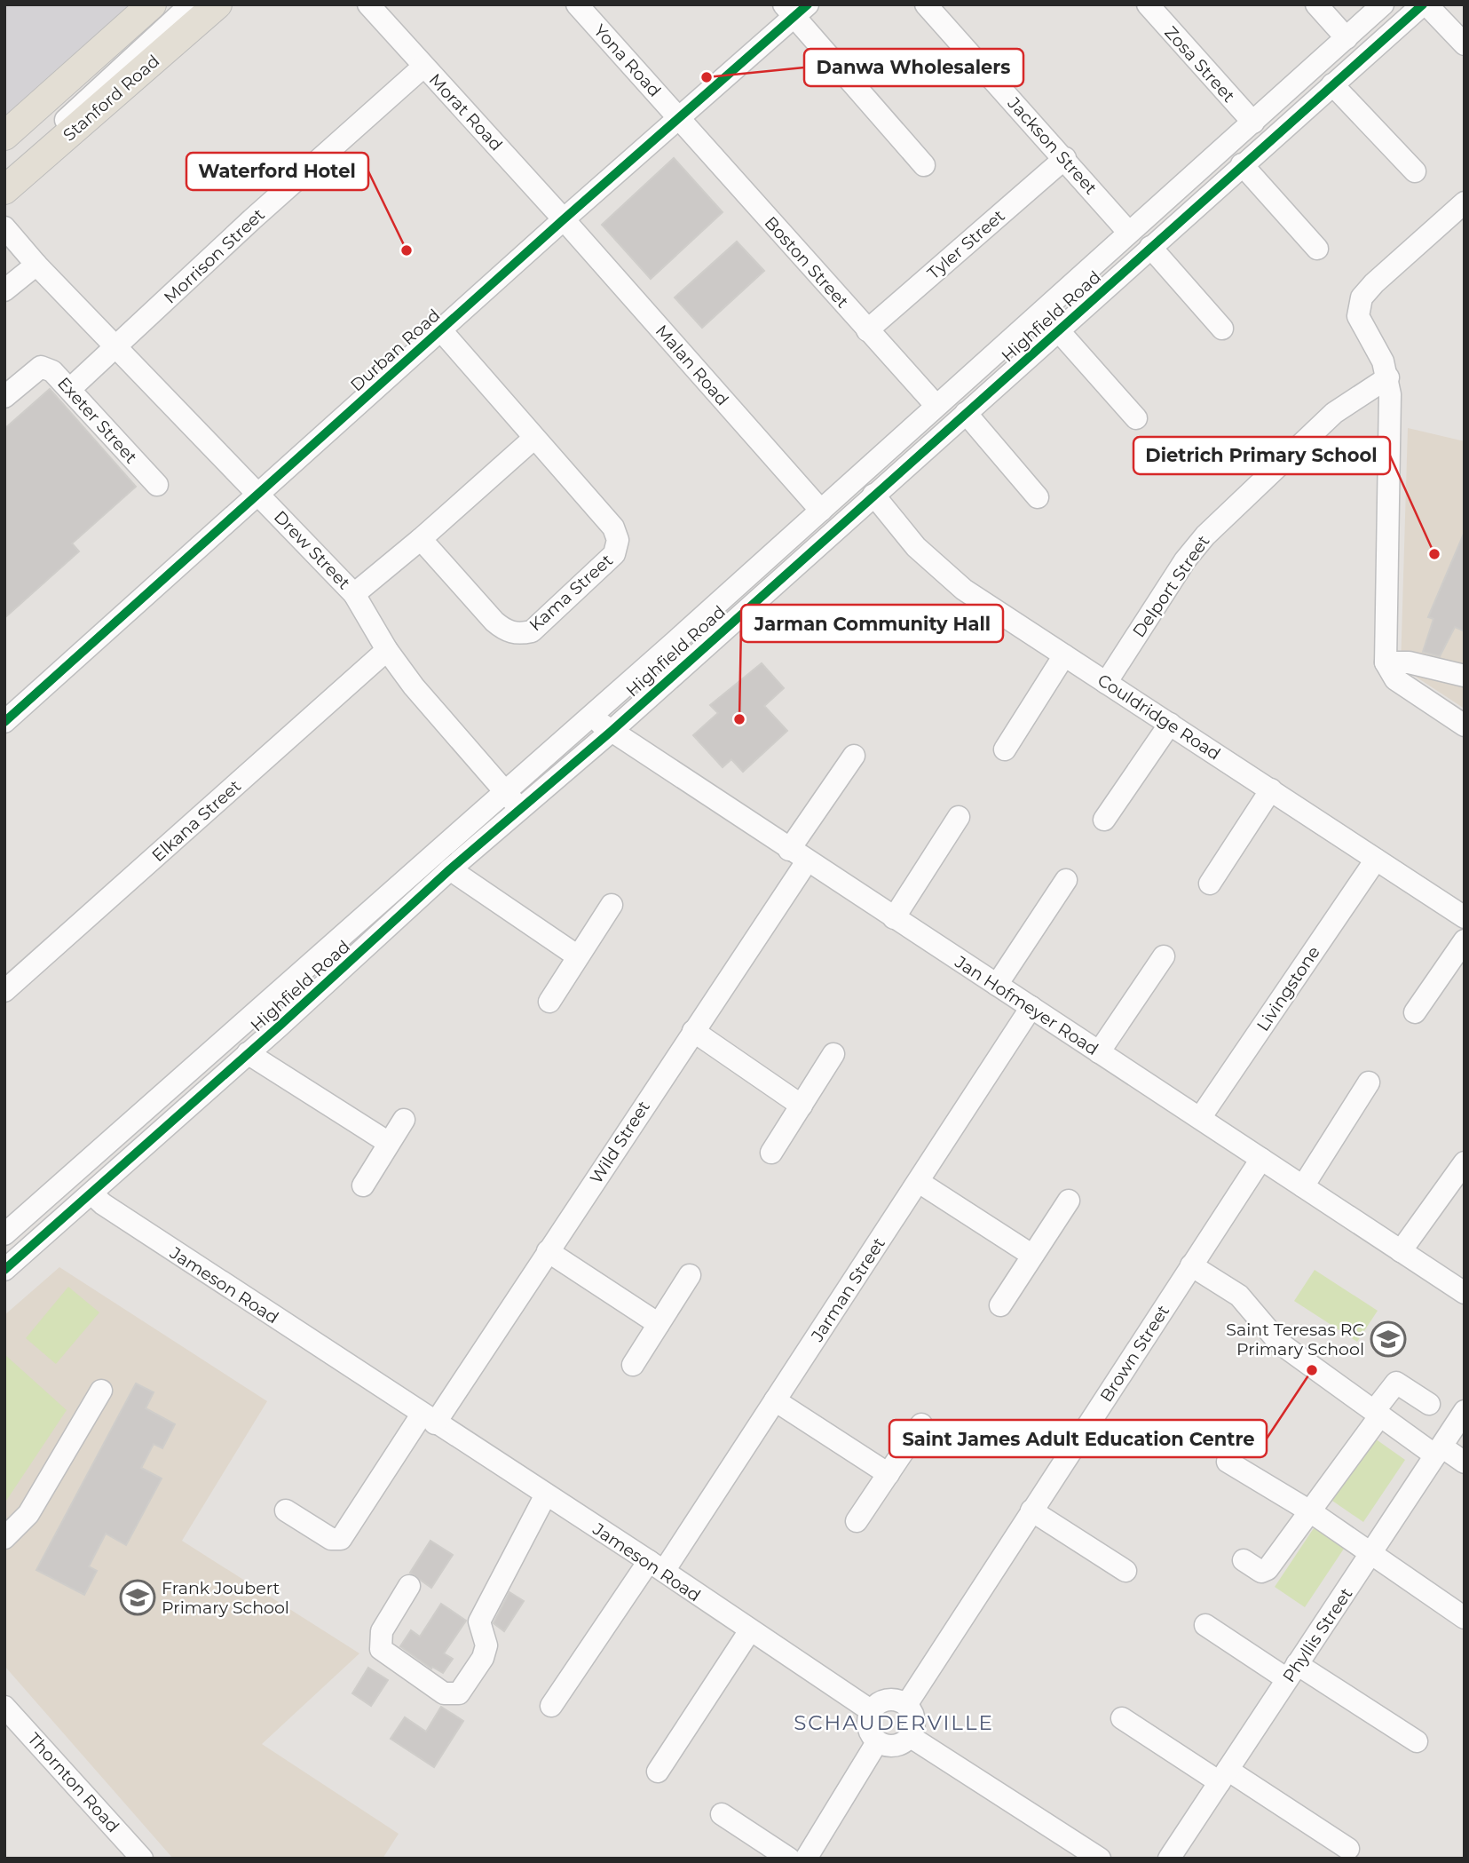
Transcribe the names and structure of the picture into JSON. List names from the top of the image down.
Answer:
{
  "streets": {
    "main road": ["Stanford Road"],
    "street": [
      "Yona Road",
      "Zosa Street",
      "Morat Road",
      "Jackson Street",
      "Tyler Street",
      "Morrison Street",
      "Boston Street",
      "Highfield Road",
      "Durban Road",
      "Malan Road",
      "Exeter Street",
      "Drew Street",
      "Delport Street",
      "Kama Street",
      "Couldridge Road",
      "Elkana Street",
      "Livingstone",
      "Jan Hofmeyer Road",
      "Wild Street",
      "Jameson Road",
      "Jarman Street",
      "Brown Street",
      "Phyllis Street",
      "Thornton Road"
    ]
  },
  "crossings": [
    ["Yona Road", "Boston Street"],
    ["Yona Road", "Durban Road"],
    ["Zosa Street", "Highfield Road"],
    ["Morat Road", "Morrison Street"],
    ["Morat Road", "Durban Road"],
    ["Morat Road", "Malan Road"],
    ["Jackson Street", "Tyler Street"],
    ["Jackson Street", "Highfield Road"],
    ["Tyler Street", "Boston Street"],
    ["Morrison Street", "Exeter Street"],
    ["Morrison Street", "Drew Street"],
    ["Boston Street", "Highfield Road"],
    ["Boston Street", "Durban Road"],
    ["Highfield Road", "Malan Road"],
    ["Highfield Road", "Drew Street"],
    ["Highfield Road", "Couldridge Road"],
    ["Highfield Road", "Jan Hofmeyer Road"],
    ["Highfield Road", "Jameson Road"],
    ["Durban Road", "Malan Road"],
    ["Durban Road", "Drew Street"],
    ["Durban Road", "Kama Street"],
    ["Drew Street", "Elkana Street"],
    ["Delport Street", "Couldridge Road"],
    ["Couldridge Road", "Livingstone"],
    ["Livingstone", "Jan Hofmeyer Road"],
    ["Jan Hofmeyer Road", "Wild Street"],
    ["Jan Hofmeyer Road", "Jarman Street"],
    ["Jan Hofmeyer Road", "Brown Street"],
    ["Wild Street", "Jameson Road"],
    ["Jameson Road", "Jarman Street"],
    ["Jameson Road", "Brown Street"]
  ],
  "districts": ["SCHAUDERVILLE"],
  "places": {
    "other": [
      "Danwa Wholesalers",
      "Waterford Hotel",
      "Dietrich Primary School",
      "Jarman Community Hall",
      "Saint James Adult Education Centre"
    ],
    "school or university": ["Saint Teresas RC Primary School", "Frank Joubert Primary School"]
  }
}
